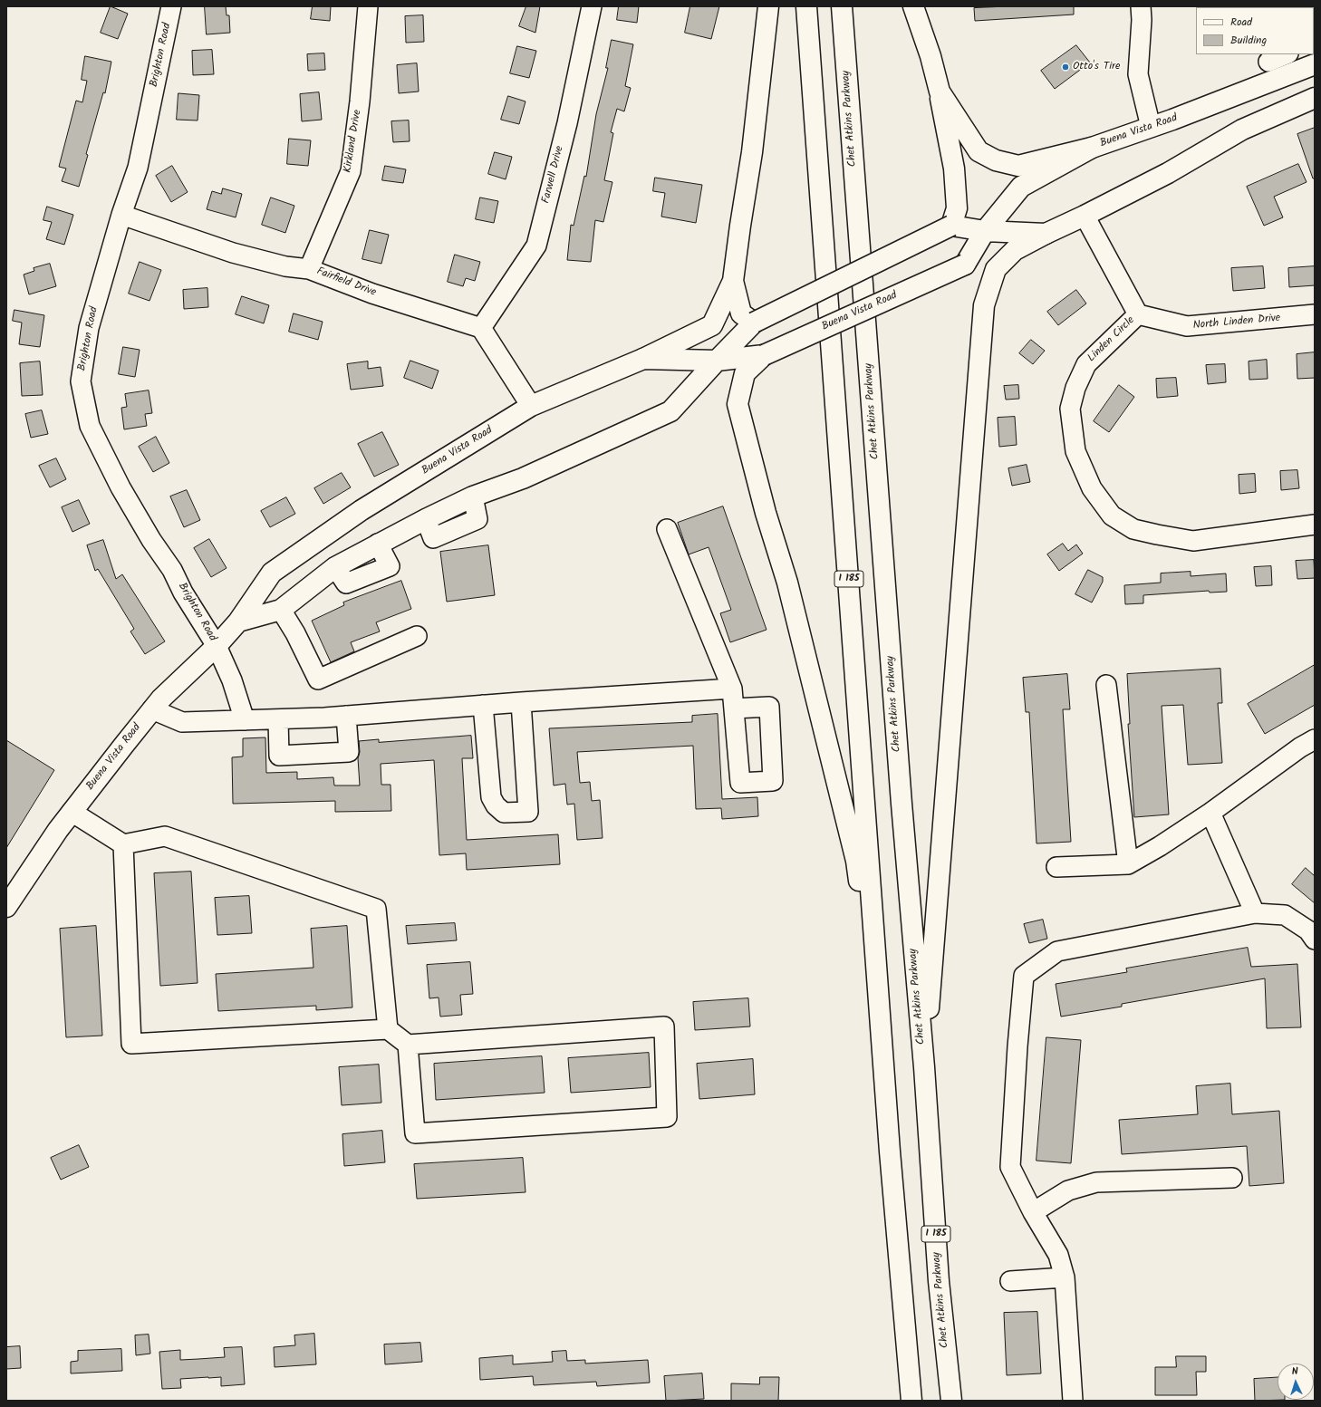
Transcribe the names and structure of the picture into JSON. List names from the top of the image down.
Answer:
{
  "streets": {
    "main road": ["Chet Atkins Parkway", "Buena Vista Road", "I 185"],
    "street": [
      "Brighton Road",
      "Kirkland Drive",
      "Farwell Drive",
      "Fairfield Drive",
      "North Linden Drive",
      "Linden Circle"
    ]
  },
  "crossings": [
    ["Brighton Road", "Buena Vista Road"],
    ["Brighton Road", "Fairfield Drive"],
    ["Kirkland Drive", "Fairfield Drive"],
    ["Farwell Drive", "Fairfield Drive"],
    ["North Linden Drive", "Linden Circle"]
  ],
  "places": ["Otto's Tire"],
  "legend": ["Road", "Building"],
  "north": "top"
}
